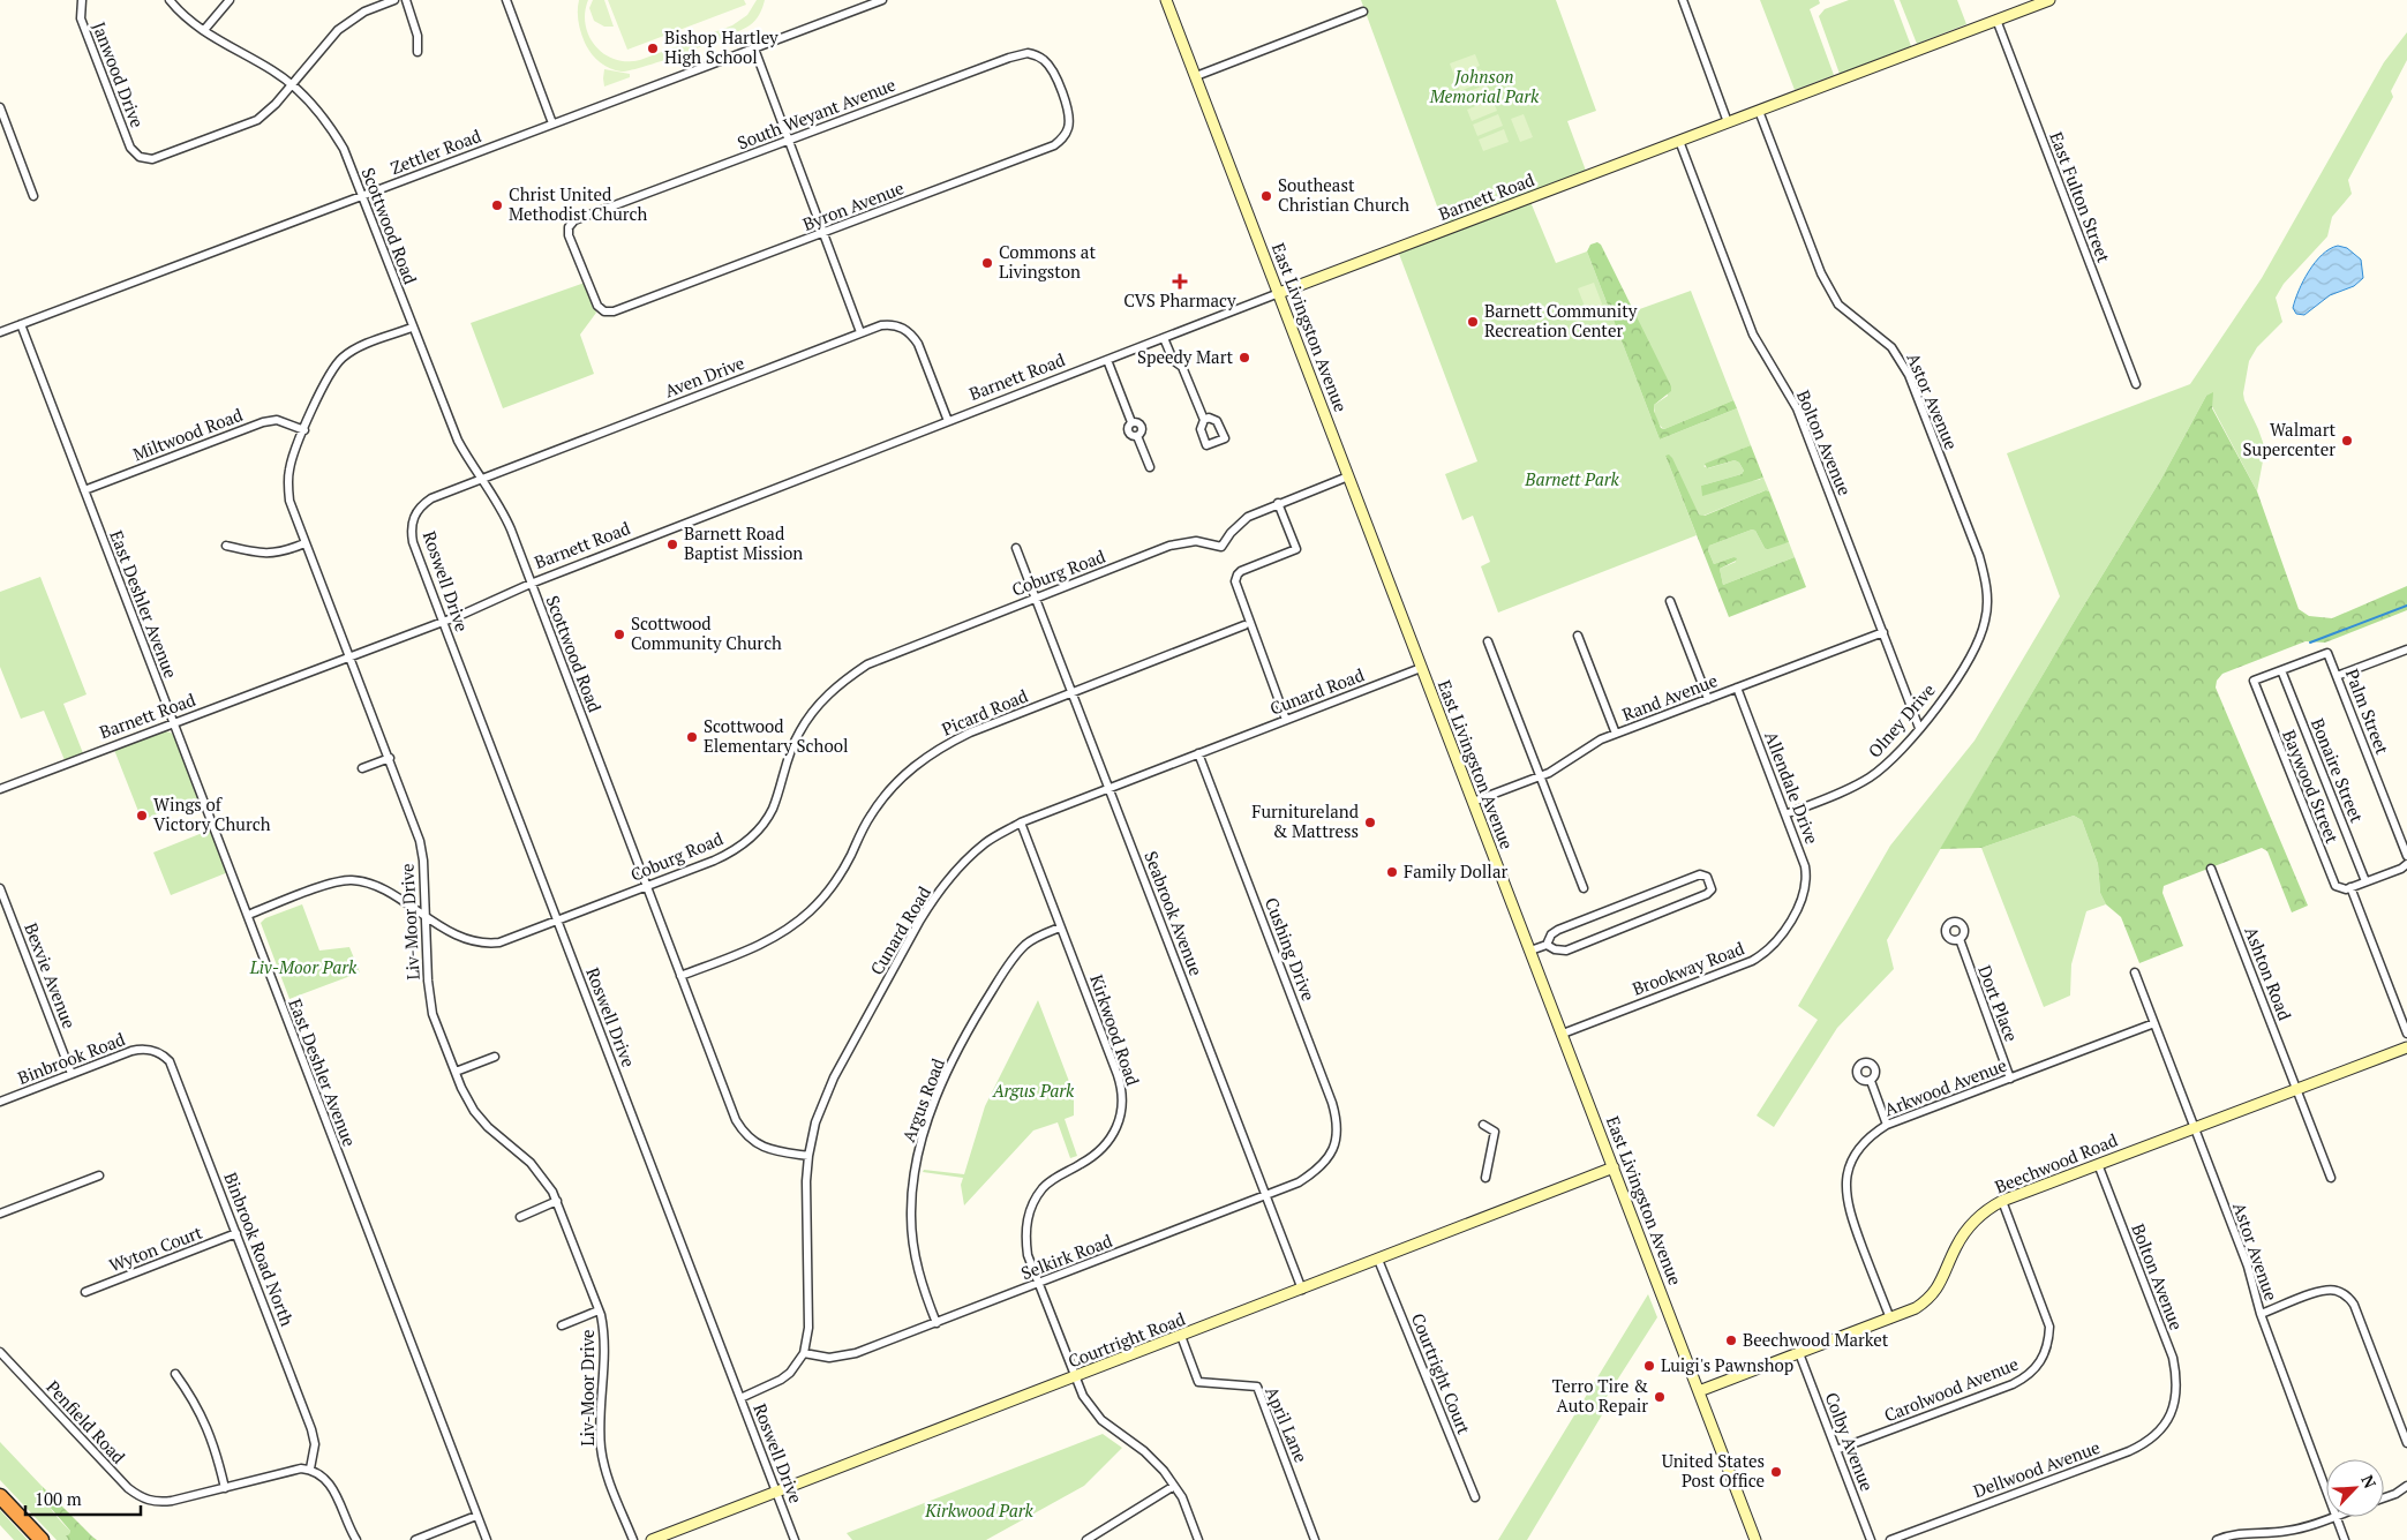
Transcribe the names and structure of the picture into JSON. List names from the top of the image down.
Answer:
{
  "streets": {
    "street": [
      "Janwood Drive",
      "South Weyant Avenue",
      "Zettler Road",
      "Barnett Road",
      "East Fulton Street",
      "Byron Avenue",
      "Scottwood Road",
      "East Livingston Avenue",
      "Aven Drive",
      "Astor Avenue",
      "Miltwood Road",
      "Bolton Avenue",
      "Coburg Road",
      "Roswell Drive",
      "East Deshler Avenue",
      "Cunard Road",
      "Rand Avenue",
      "Palm Street",
      "Picard Road",
      "Olney Drive",
      "Bonaire Street",
      "Baywood Street",
      "Allendale Drive",
      "Seabrook Avenue",
      "Liv-Moor Drive",
      "Cushing Drive",
      "Brookway Road",
      "Ashton Road",
      "Bexvie Avenue",
      "Dort Place",
      "Kirkwood Road",
      "Binbrook Road",
      "Arkwood Avenue",
      "Argus Road",
      "Beechwood Road",
      "Wyton Court",
      "Binbrook Road North",
      "Selkirk Road",
      "Courtright Road",
      "Courtright Court",
      "Carolwood Avenue",
      "Penfield Road",
      "April Lane",
      "Colby Avenue",
      "Dellwood Avenue"
    ]
  },
  "crossings": [
    ["Janwood Drive", "Scottwood Road"],
    ["South Weyant Avenue", "Byron Avenue"],
    ["Zettler Road", "Scottwood Road"],
    ["Zettler Road", "East Deshler Avenue"],
    ["Barnett Road", "East Fulton Street"],
    ["Barnett Road", "Scottwood Road"],
    ["Barnett Road", "East Livingston Avenue"],
    ["Barnett Road", "Aven Drive"],
    ["Barnett Road", "Astor Avenue"],
    ["Barnett Road", "Bolton Avenue"],
    ["Barnett Road", "Roswell Drive"],
    ["Barnett Road", "East Deshler Avenue"],
    ["Barnett Road", "Liv-Moor Drive"],
    ["Scottwood Road", "Aven Drive"],
    ["Scottwood Road", "Coburg Road"],
    ["Scottwood Road", "Cunard Road"],
    ["Scottwood Road", "Picard Road"],
    ["Scottwood Road", "Liv-Moor Drive"],
    ["East Livingston Avenue", "Coburg Road"],
    ["East Livingston Avenue", "Cunard Road"],
    ["East Livingston Avenue", "Rand Avenue"],
    ["East Livingston Avenue", "Brookway Road"],
    ["East Livingston Avenue", "Beechwood Road"],
    ["East Livingston Avenue", "Courtright Road"],
    ["Aven Drive", "Roswell Drive"],
    ["Astor Avenue", "Olney Drive"],
    ["Astor Avenue", "Arkwood Avenue"],
    ["Astor Avenue", "Beechwood Road"],
    ["Miltwood Road", "East Deshler Avenue"],
    ["Miltwood Road", "Liv-Moor Drive"],
    ["Bolton Avenue", "Rand Avenue"],
    ["Bolton Avenue", "Olney Drive"],
    ["Bolton Avenue", "Beechwood Road"],
    ["Bolton Avenue", "Dellwood Avenue"],
    ["Coburg Road", "Roswell Drive"],
    ["Coburg Road", "East Deshler Avenue"],
    ["Coburg Road", "Seabrook Avenue"],
    ["Coburg Road", "Liv-Moor Drive"],
    ["Roswell Drive", "Cunard Road"],
    ["Roswell Drive", "Courtright Road"],
    ["Cunard Road", "Seabrook Avenue"],
    ["Cunard Road", "Cushing Drive"],
    ["Cunard Road", "Kirkwood Road"],
    ["Cunard Road", "Selkirk Road"],
    ["Rand Avenue", "Allendale Drive"],
    ["Palm Street", "Bonaire Street"],
    ["Palm Street", "Baywood Street"],
    ["Picard Road", "Seabrook Avenue"],
    ["Olney Drive", "Allendale Drive"],
    ["Allendale Drive", "Brookway Road"],
    ["Seabrook Avenue", "Selkirk Road"],
    ["Seabrook Avenue", "Courtright Road"],
    ["Cushing Drive", "Selkirk Road"],
    ["Ashton Road", "Beechwood Road"],
    ["Bexvie Avenue", "Binbrook Road"],
    ["Dort Place", "Arkwood Avenue"],
    ["Kirkwood Road", "Argus Road"],
    ["Kirkwood Road", "Selkirk Road"],
    ["Kirkwood Road", "Courtright Road"],
    ["Binbrook Road", "Binbrook Road North"],
    ["Arkwood Avenue", "Beechwood Road"],
    ["Argus Road", "Selkirk Road"],
    ["Beechwood Road", "Carolwood Avenue"],
    ["Beechwood Road", "Colby Avenue"],
    ["Wyton Court", "Binbrook Road North"],
    ["Courtright Road", "Courtright Court"],
    ["Courtright Road", "April Lane"],
    ["Carolwood Avenue", "Colby Avenue"]
  ],
  "parks": [
    "Johnson Memorial Park",
    "Barnett Park",
    "Liv-Moor Park",
    "Argus Park",
    "Kirkwood Park"
  ],
  "places": {
    "other": [
      "Bishop Hartley High School",
      "Southeast Christian Church",
      "Christ United Methodist Church",
      "Commons at Livingston",
      "Barnett Community Recreation Center",
      "Speedy Mart",
      "Walmart Supercenter",
      "Barnett Road Baptist Mission",
      "Scottwood Community Church",
      "Scottwood Elementary School",
      "Wings of Victory Church",
      "Furnitureland & Mattress",
      "Family Dollar",
      "Beechwood Market",
      "Luigi's Pawnshop",
      "Terro Tire & Auto Repair",
      "United States Post Office"
    ],
    "health": ["CVS Pharmacy"]
  },
  "scale_bar": "100 m",
  "north": "top right"
}
